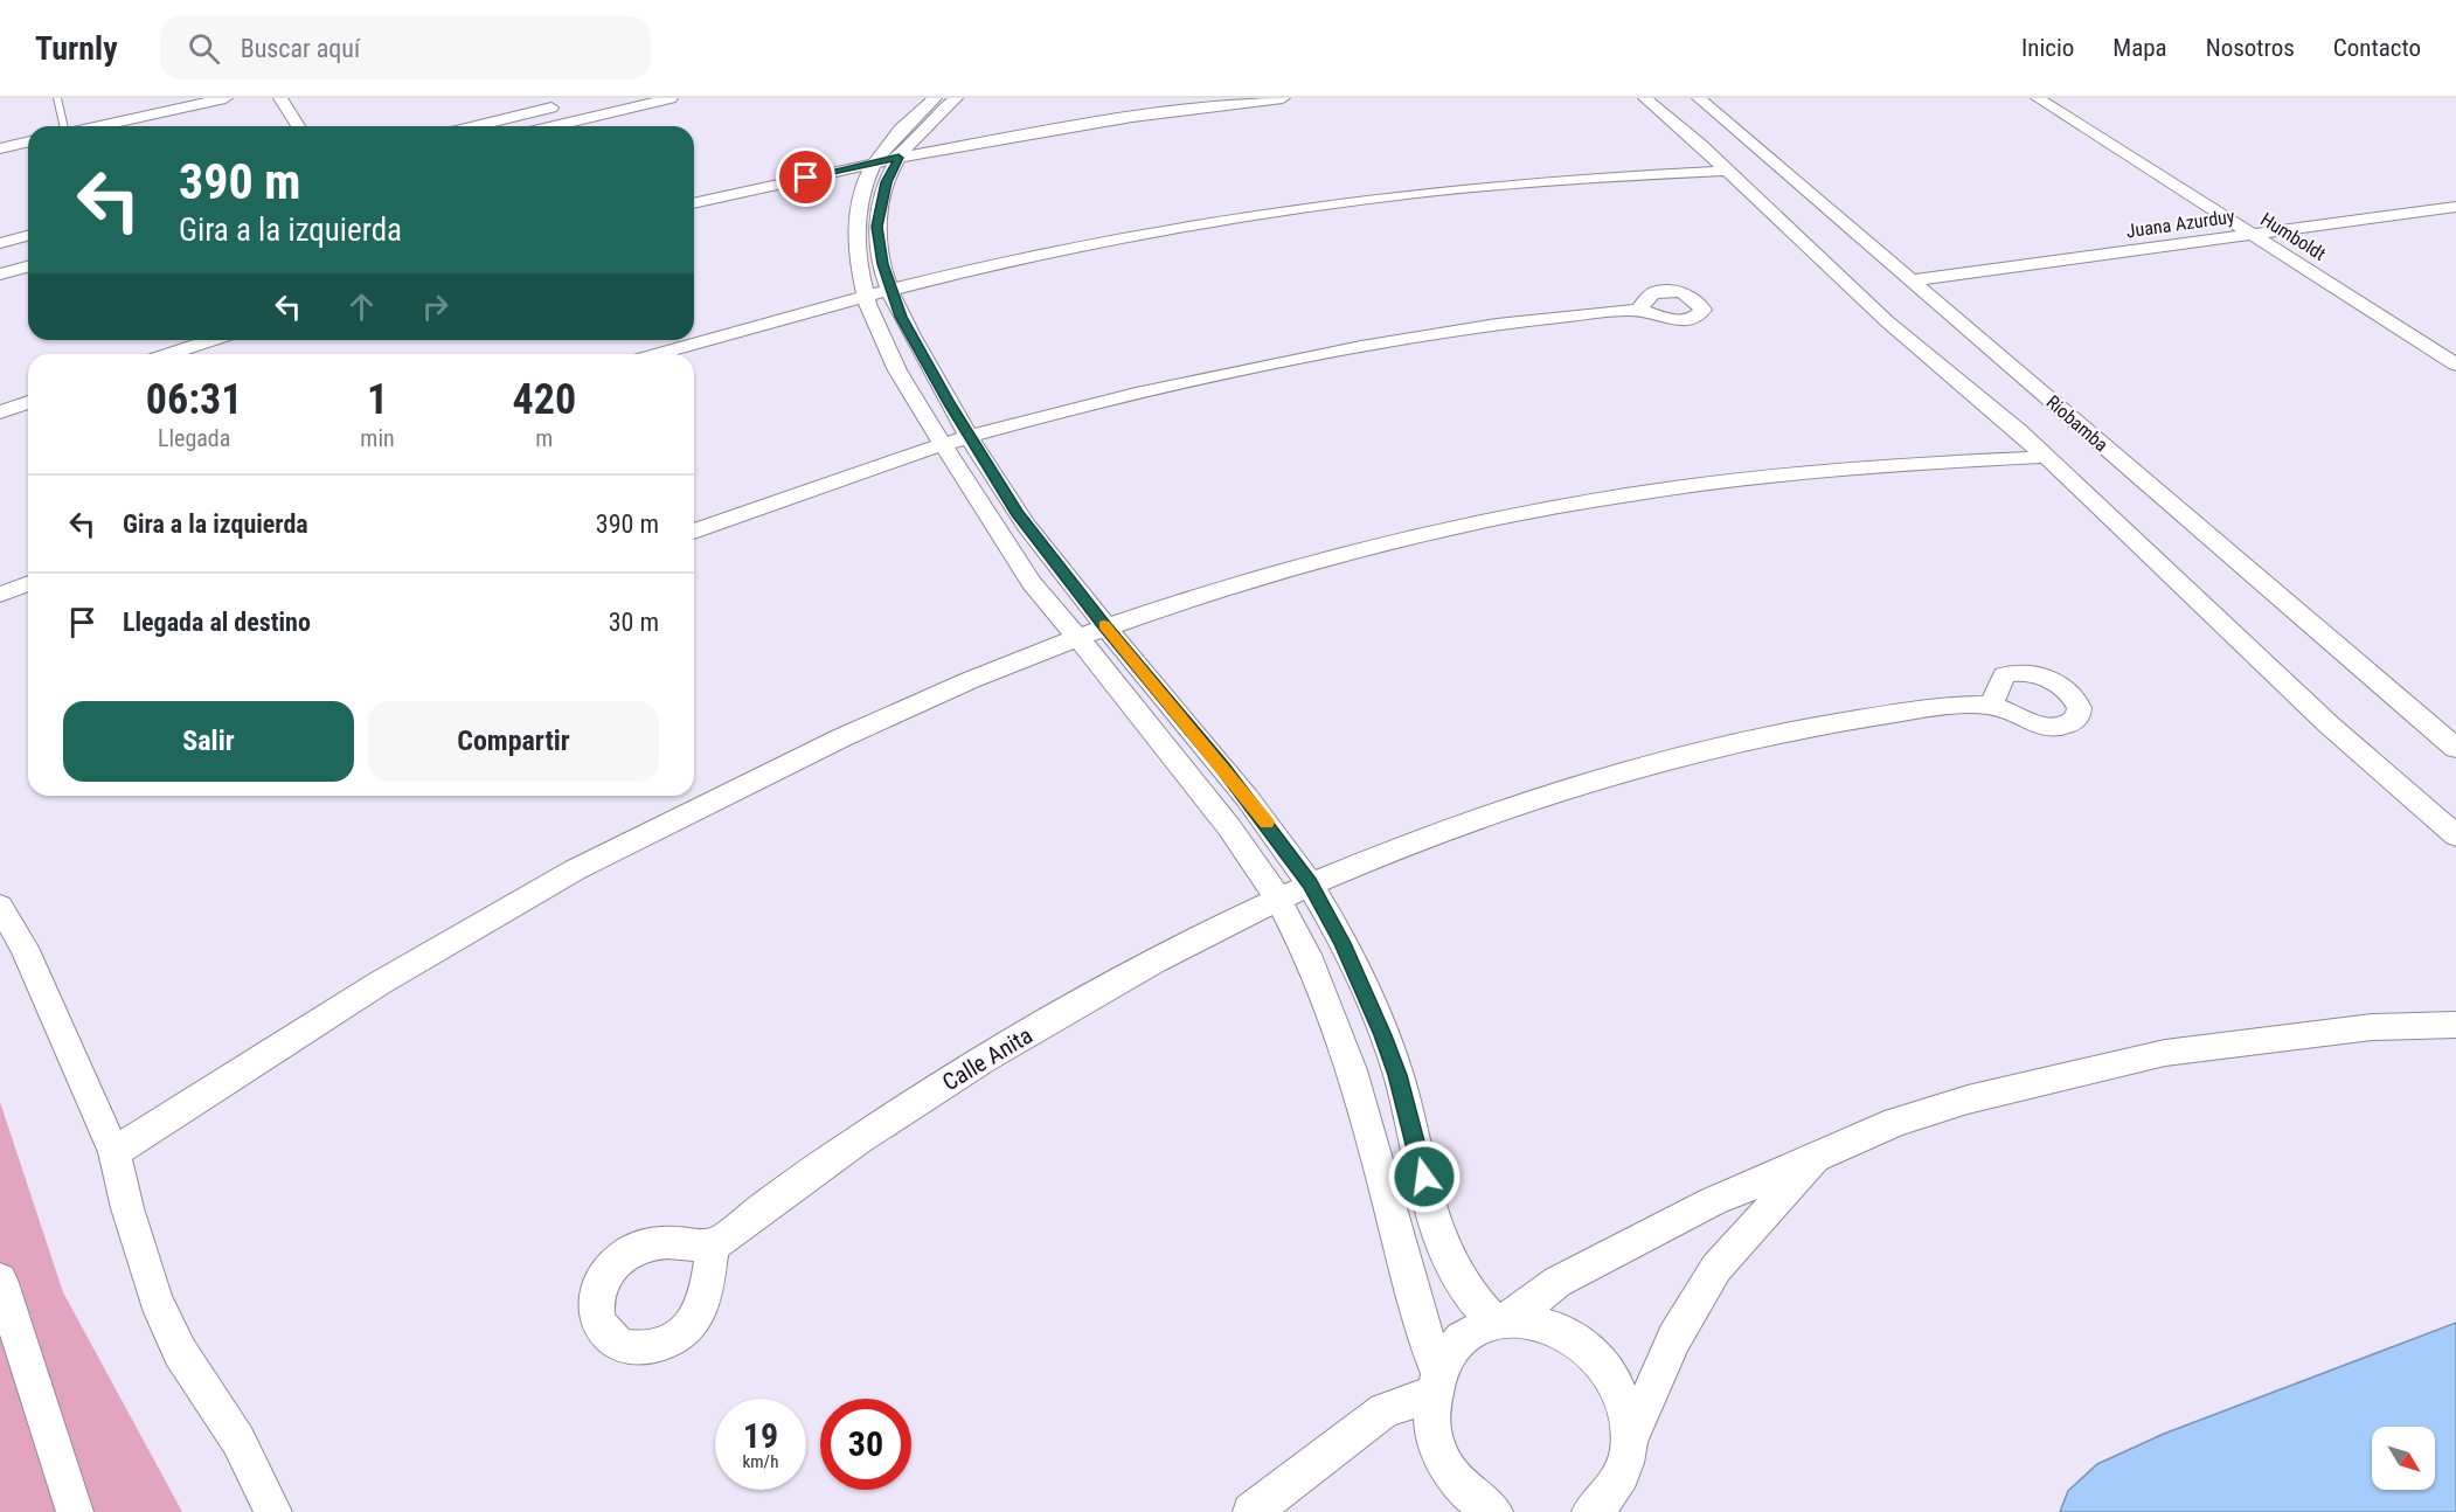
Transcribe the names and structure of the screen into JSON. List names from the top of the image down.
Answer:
{
  "streets": {
    "street": [
      "Juana Azurduy",
      "Humboldt",
      "Riobamba",
      "Calle Anita"
    ]
  },
  "crossings": [
    ["Juana Azurduy", "Humboldt"],
    ["Juana Azurduy", "Riobamba"]
  ],
  "north": "bottom right",
  "page": {
    "header": "Turnly",
    "search": "Buscar aquí",
    "nav": [
      "Inicio",
      "Mapa",
      "Nosotros",
      "Contacto"
    ],
    "turn": ["390 m", "Gira a la izquierda"],
    "eta": [
      "06:31",
      "Llegada",
      "1",
      "min",
      "420",
      "m"
    ],
    "list": [
      {
        "name": "Gira a la izquierda",
        "value": "390 m"
      },
      {
        "name": "Llegada al destino",
        "value": "30 m"
      }
    ],
    "buttons": ["Salir", "Compartir"],
    "speed": "19 km/h",
    "limit": "30"
  }
}
